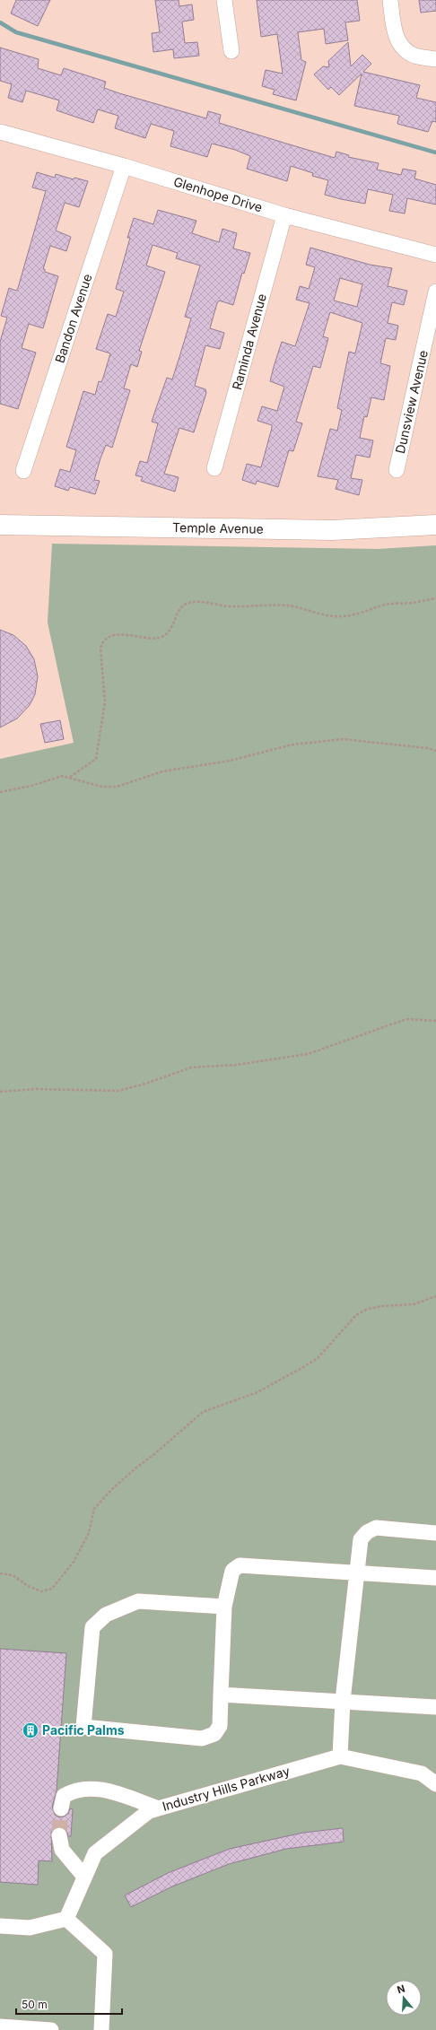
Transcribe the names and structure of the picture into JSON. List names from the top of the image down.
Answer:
{
  "streets": {
    "main road": ["Temple Avenue"],
    "street": [
      "Glenhope Drive",
      "Bandon Avenue",
      "Raminda Avenue",
      "Dunsview Avenue",
      "Industry Hills Parkway"
    ]
  },
  "crossings": [
    ["Glenhope Drive", "Bandon Avenue"],
    ["Glenhope Drive", "Raminda Avenue"]
  ],
  "places": {
    "building": ["Pacific Palms"]
  },
  "scale_bar": "50 m",
  "north": "top"
}
